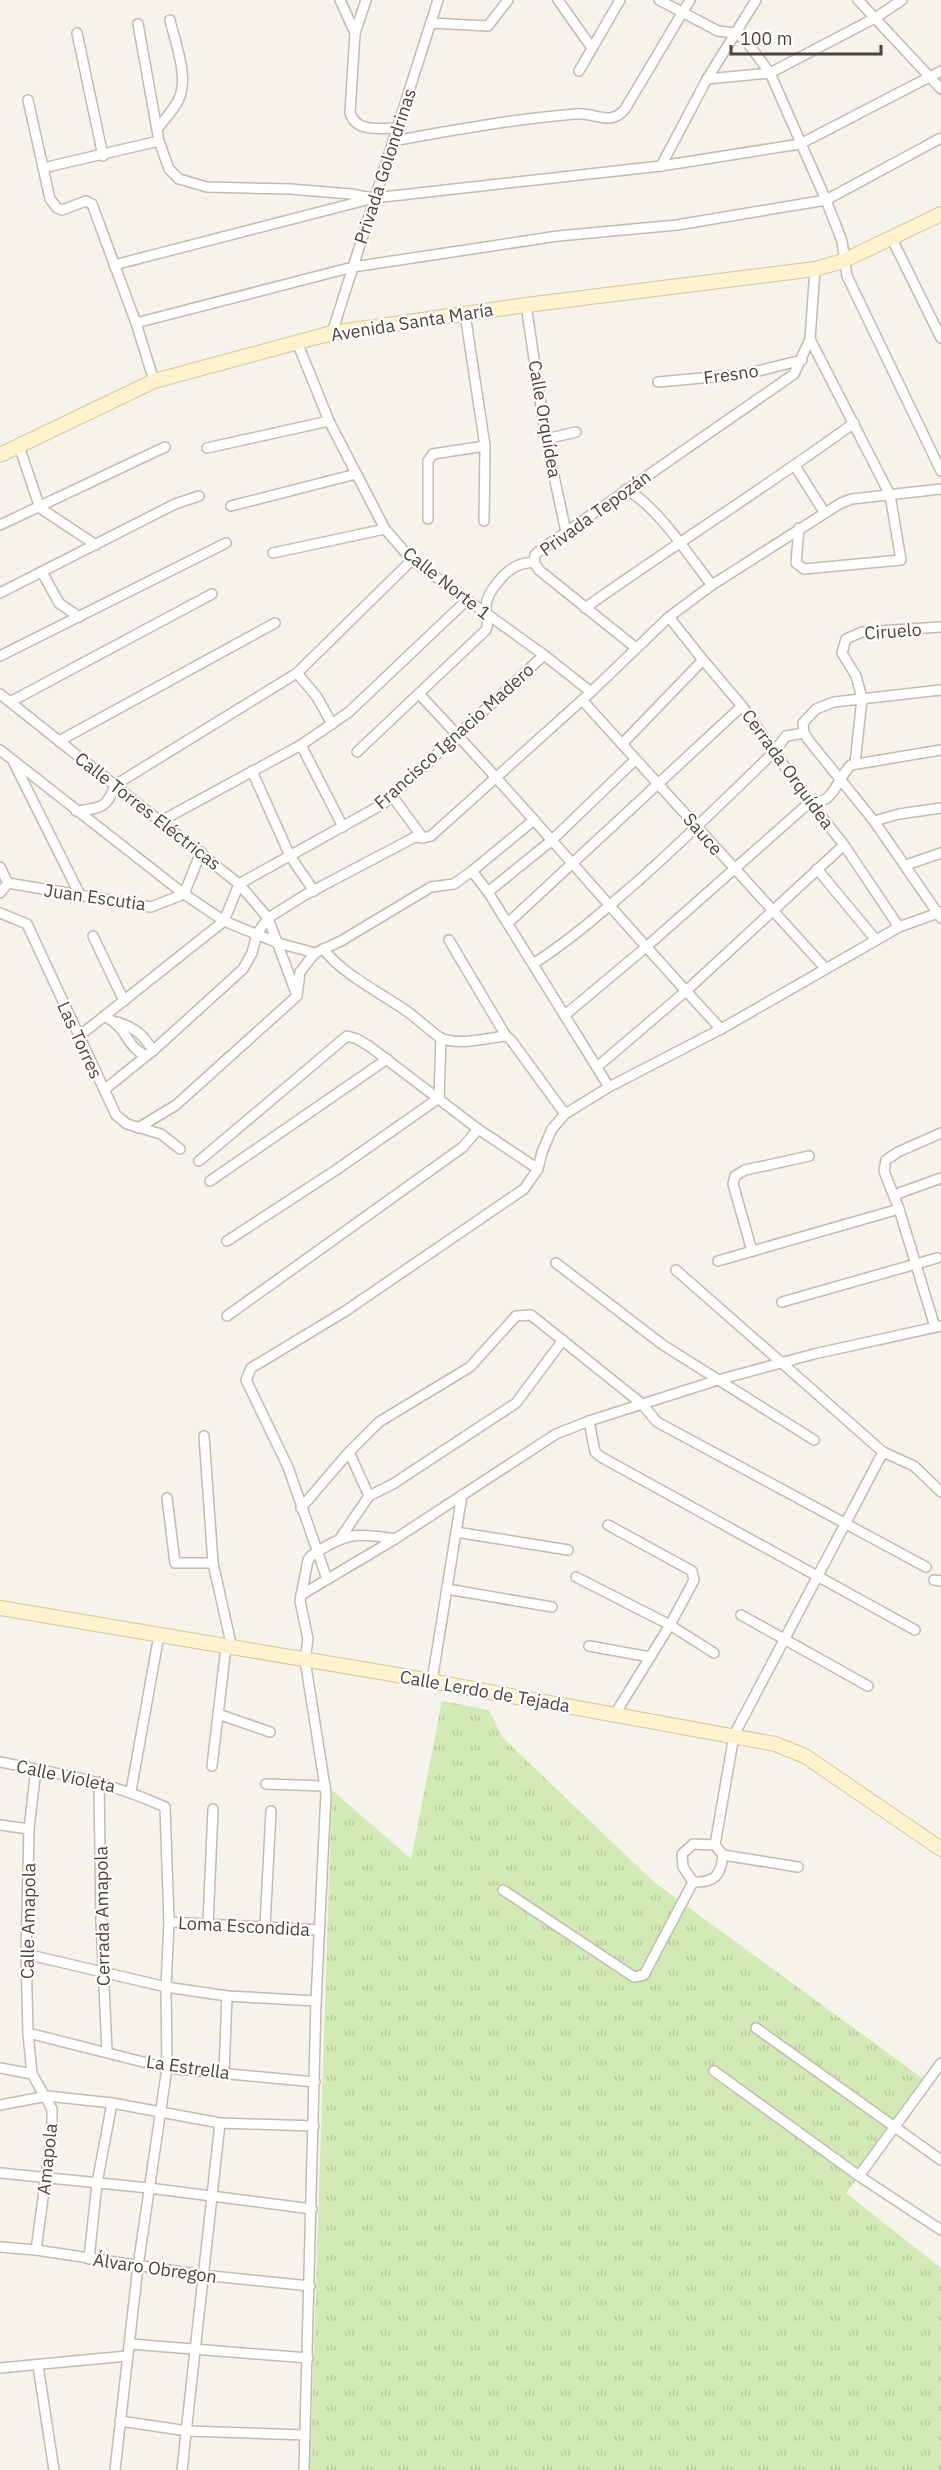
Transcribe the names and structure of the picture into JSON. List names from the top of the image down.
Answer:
{
  "streets": {
    "main road": ["Avenida Santa María", "Calle Lerdo de Tejada"],
    "street": [
      "Privada Golondrinas",
      "Fresno",
      "Calle Orquídea",
      "Privada Tepozán",
      "Calle Norte 1",
      "Ciruelo",
      "Francisco Ignacio Madero",
      "Cerrada Orquídea",
      "Calle Torres Eléctricas",
      "Sauce",
      "Juan Escutia",
      "Las Torres",
      "Calle Violeta",
      "Cerrada Amapola",
      "Calle Amapola",
      "Loma Escondida",
      "La Estrella",
      "Amapola",
      "Álvaro Obregon"
    ]
  },
  "crossings": [
    ["Privada Golondrinas", "Avenida Santa María"],
    ["Avenida Santa María", "Calle Orquídea"],
    ["Avenida Santa María", "Privada Tepozán"],
    ["Avenida Santa María", "Calle Norte 1"],
    ["Fresno", "Privada Tepozán"],
    ["Calle Orquídea", "Privada Tepozán"],
    ["Privada Tepozán", "Calle Norte 1"],
    ["Calle Norte 1", "Francisco Ignacio Madero"],
    ["Francisco Ignacio Madero", "Calle Torres Eléctricas"],
    ["Calle Violeta", "Cerrada Amapola"],
    ["Calle Violeta", "Calle Amapola"],
    ["Calle Violeta", "Loma Escondida"],
    ["Cerrada Amapola", "La Estrella"],
    ["Calle Amapola", "La Estrella"],
    ["Calle Amapola", "Amapola"],
    ["Amapola", "Álvaro Obregon"]
  ],
  "scale_bar": "100 m"
}
